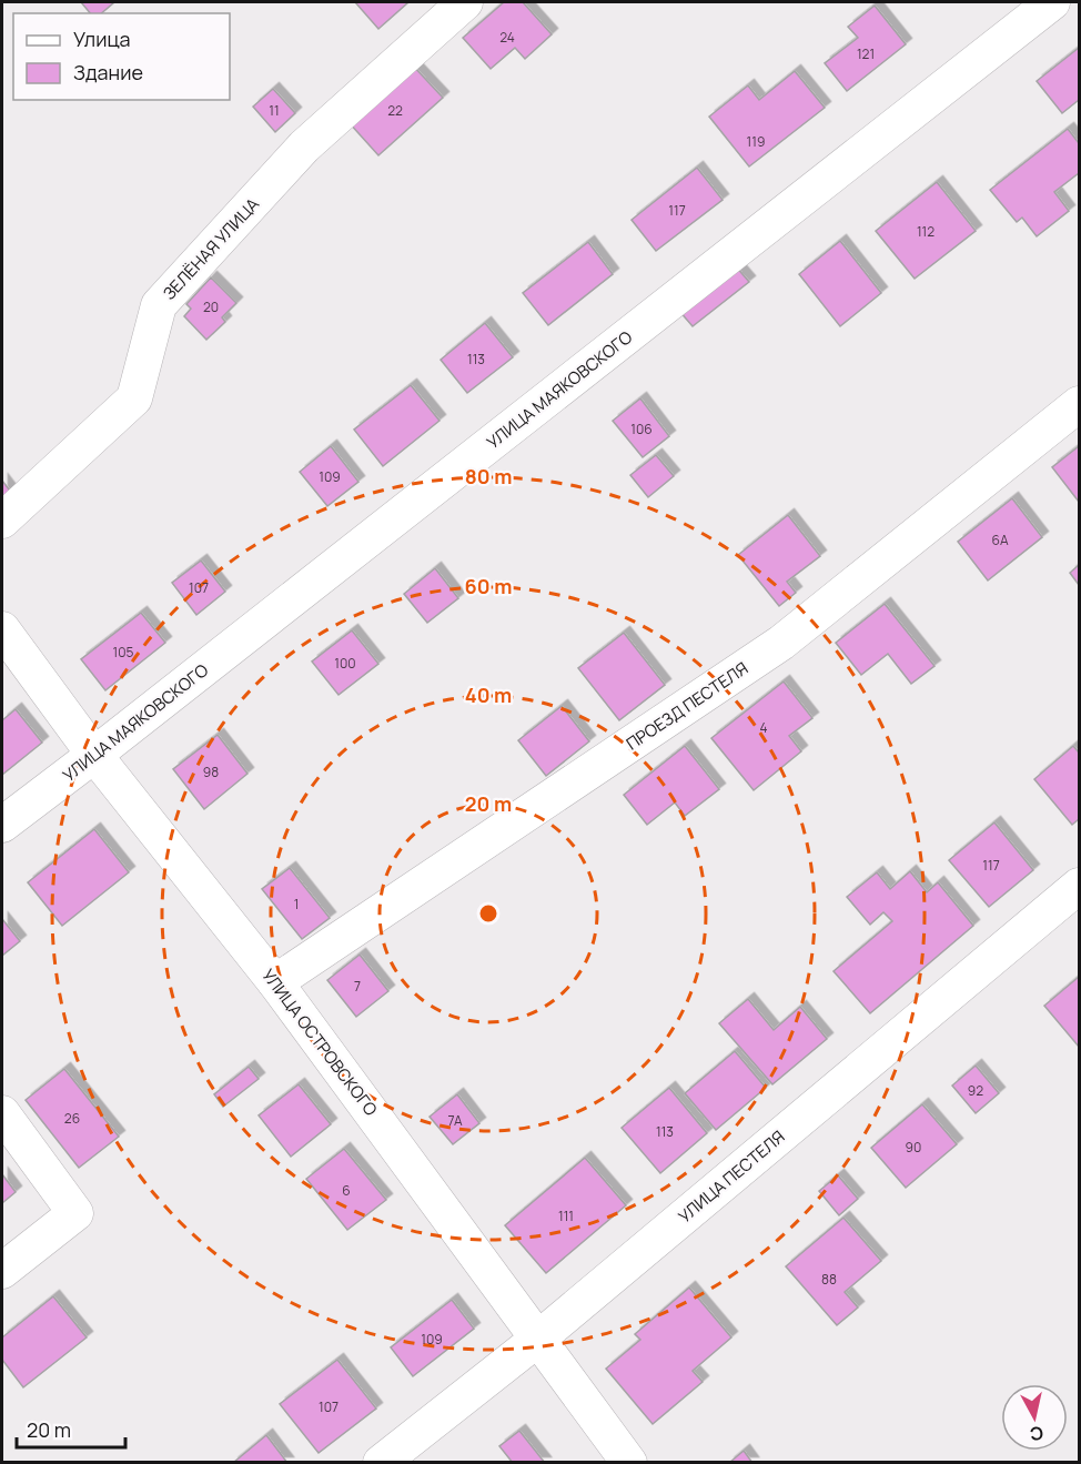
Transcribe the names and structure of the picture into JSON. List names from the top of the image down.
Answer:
{
  "streets": {
    "street": [
      "ЗЕЛЁНАЯ УЛИЦА",
      "УЛИЦА МАЯКОВСКОГО",
      "ПРОЕЗД ПЕСТЕЛЯ",
      "УЛИЦА ОСТРОВСКОГО",
      "УЛИЦА ПЕСТЕЛЯ"
    ]
  },
  "crossings": [
    ["УЛИЦА МАЯКОВСКОГО", "УЛИЦА ОСТРОВСКОГО"],
    ["ПРОЕЗД ПЕСТЕЛЯ", "УЛИЦА ОСТРОВСКОГО"],
    ["УЛИЦА ОСТРОВСКОГО", "УЛИЦА ПЕСТЕЛЯ"]
  ],
  "house_numbers": [
    "24",
    "121",
    "11",
    "22",
    "119",
    "117",
    "112",
    "20",
    "113",
    "106",
    "109",
    "6А",
    "107",
    "105",
    "100",
    "4",
    "98",
    "117",
    "1",
    "7",
    "92",
    "26",
    "7А",
    "113",
    "90",
    "6",
    "111",
    "88",
    "109",
    "107"
  ],
  "legend": ["Улица", "Здание"],
  "scale_bar": "20 m",
  "north": "bottom",
  "rings": [
    "80 m",
    "60 m",
    "40 m",
    "20 m"
  ]
}
